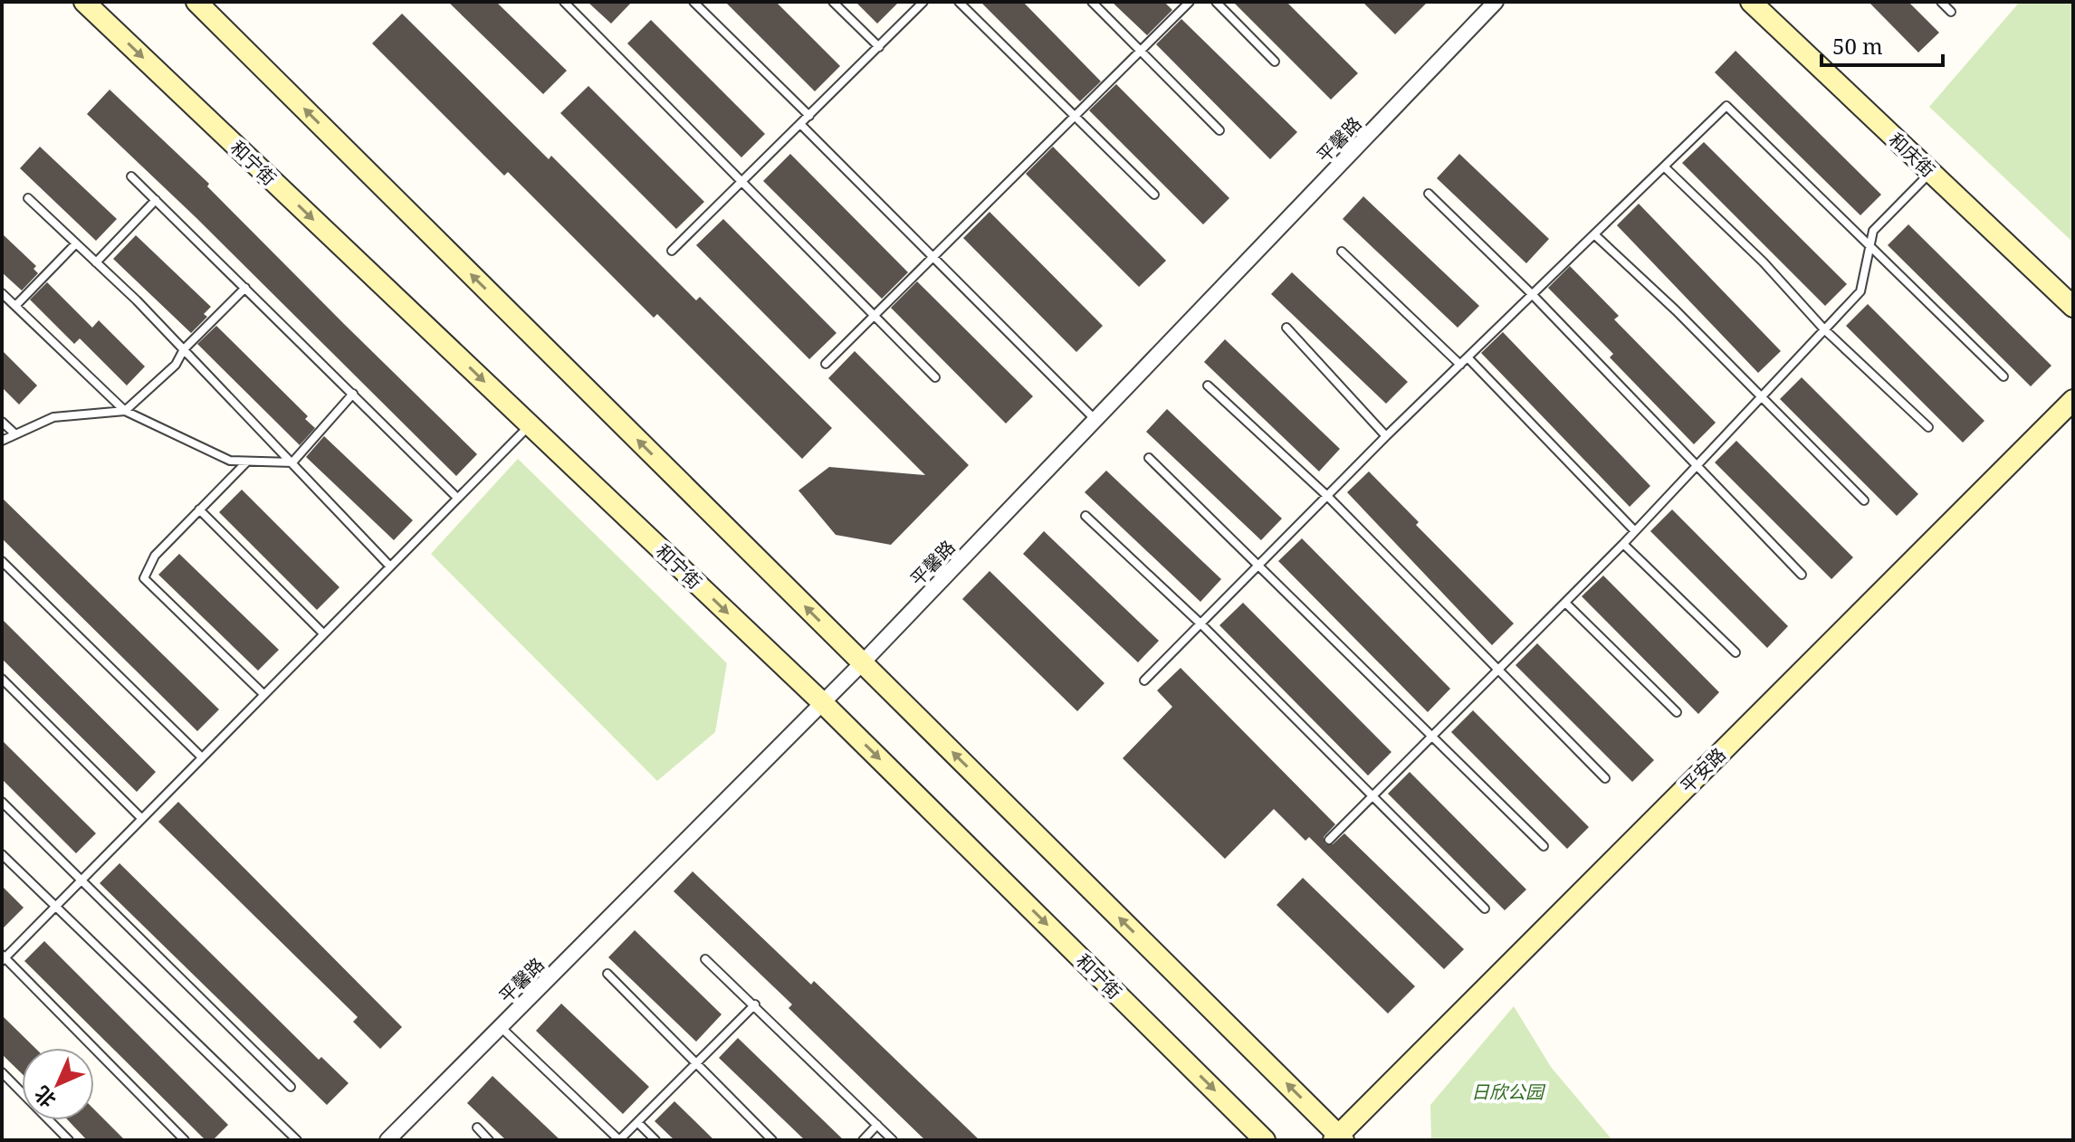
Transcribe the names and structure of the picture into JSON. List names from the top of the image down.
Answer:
{
  "streets": {
    "main road": ["和庆街", "和宁街", "平安路"],
    "street": ["平馨路"]
  },
  "crossings": [
    ["平馨路", "和宁街"]
  ],
  "parks": ["日欣公园"],
  "scale_bar": "50 m",
  "north": "bottom left"
}
